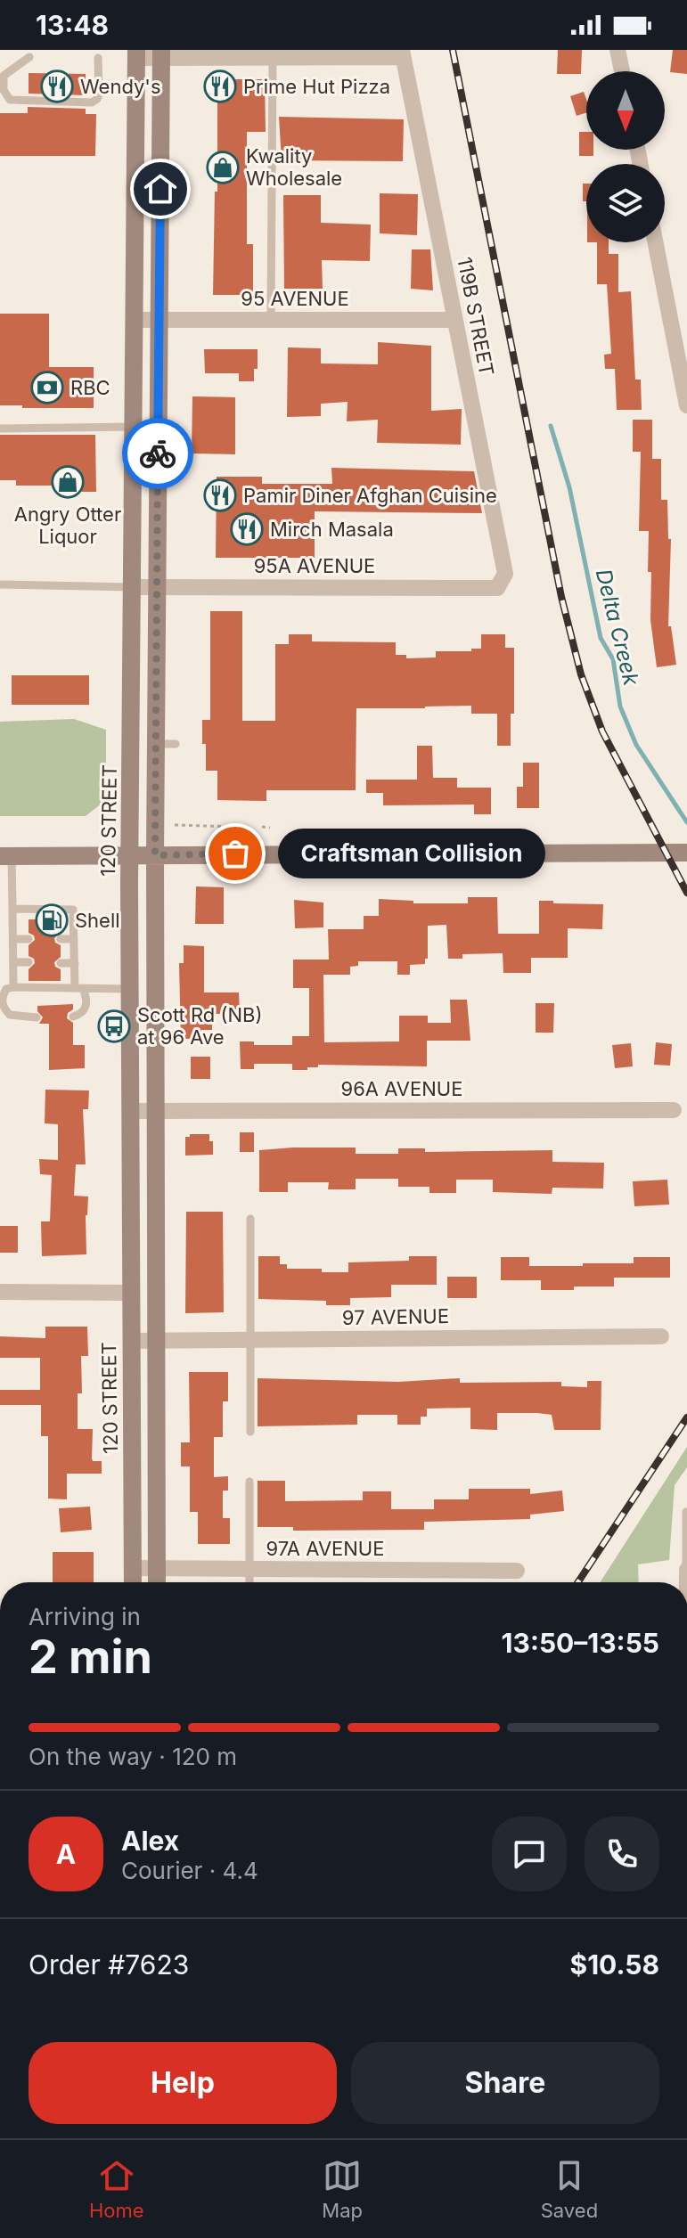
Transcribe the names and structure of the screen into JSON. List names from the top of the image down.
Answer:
{
  "streets": {
    "main road": ["120 STREET"],
    "street": [
      "95 AVENUE",
      "119B STREET",
      "95A AVENUE",
      "96A AVENUE",
      "97 AVENUE",
      "97A AVENUE"
    ]
  },
  "crossings": [
    ["95 AVENUE", "119B STREET"],
    ["95 AVENUE", "120 STREET"],
    ["119B STREET", "95A AVENUE"],
    ["95A AVENUE", "120 STREET"],
    ["120 STREET", "96A AVENUE"],
    ["120 STREET", "97 AVENUE"],
    ["120 STREET", "97A AVENUE"]
  ],
  "water": ["Delta Creek"],
  "places": {
    "restaurant": [
      "Wendy's",
      "Prime Hut Pizza",
      "Pamir Diner Afghan Cuisine",
      "Mirch Masala"
    ],
    "shop": ["Kwality Wholesale", "Angry Otter Liquor"],
    "bank": ["RBC"],
    "other": ["Craftsman Collision"],
    "fuel station": ["Shell"],
    "bus stop": ["Scott Rd (NB) at 96 Ave"]
  },
  "north": "bottom",
  "page": {
    "status": "13:48",
    "bubble": "Craftsman Collision",
    "heading": ["2 min", "Arriving in", "13:50–13:55"],
    "panel": [
      "Alex",
      "Courier · 4.4",
      "Order #7623",
      "$10.58"
    ],
    "bar": "On the way · 120 m",
    "round": "A",
    "buttons": ["Help", "Share"],
    "tabs": ["Home", "Map", "Saved"]
  }
}
